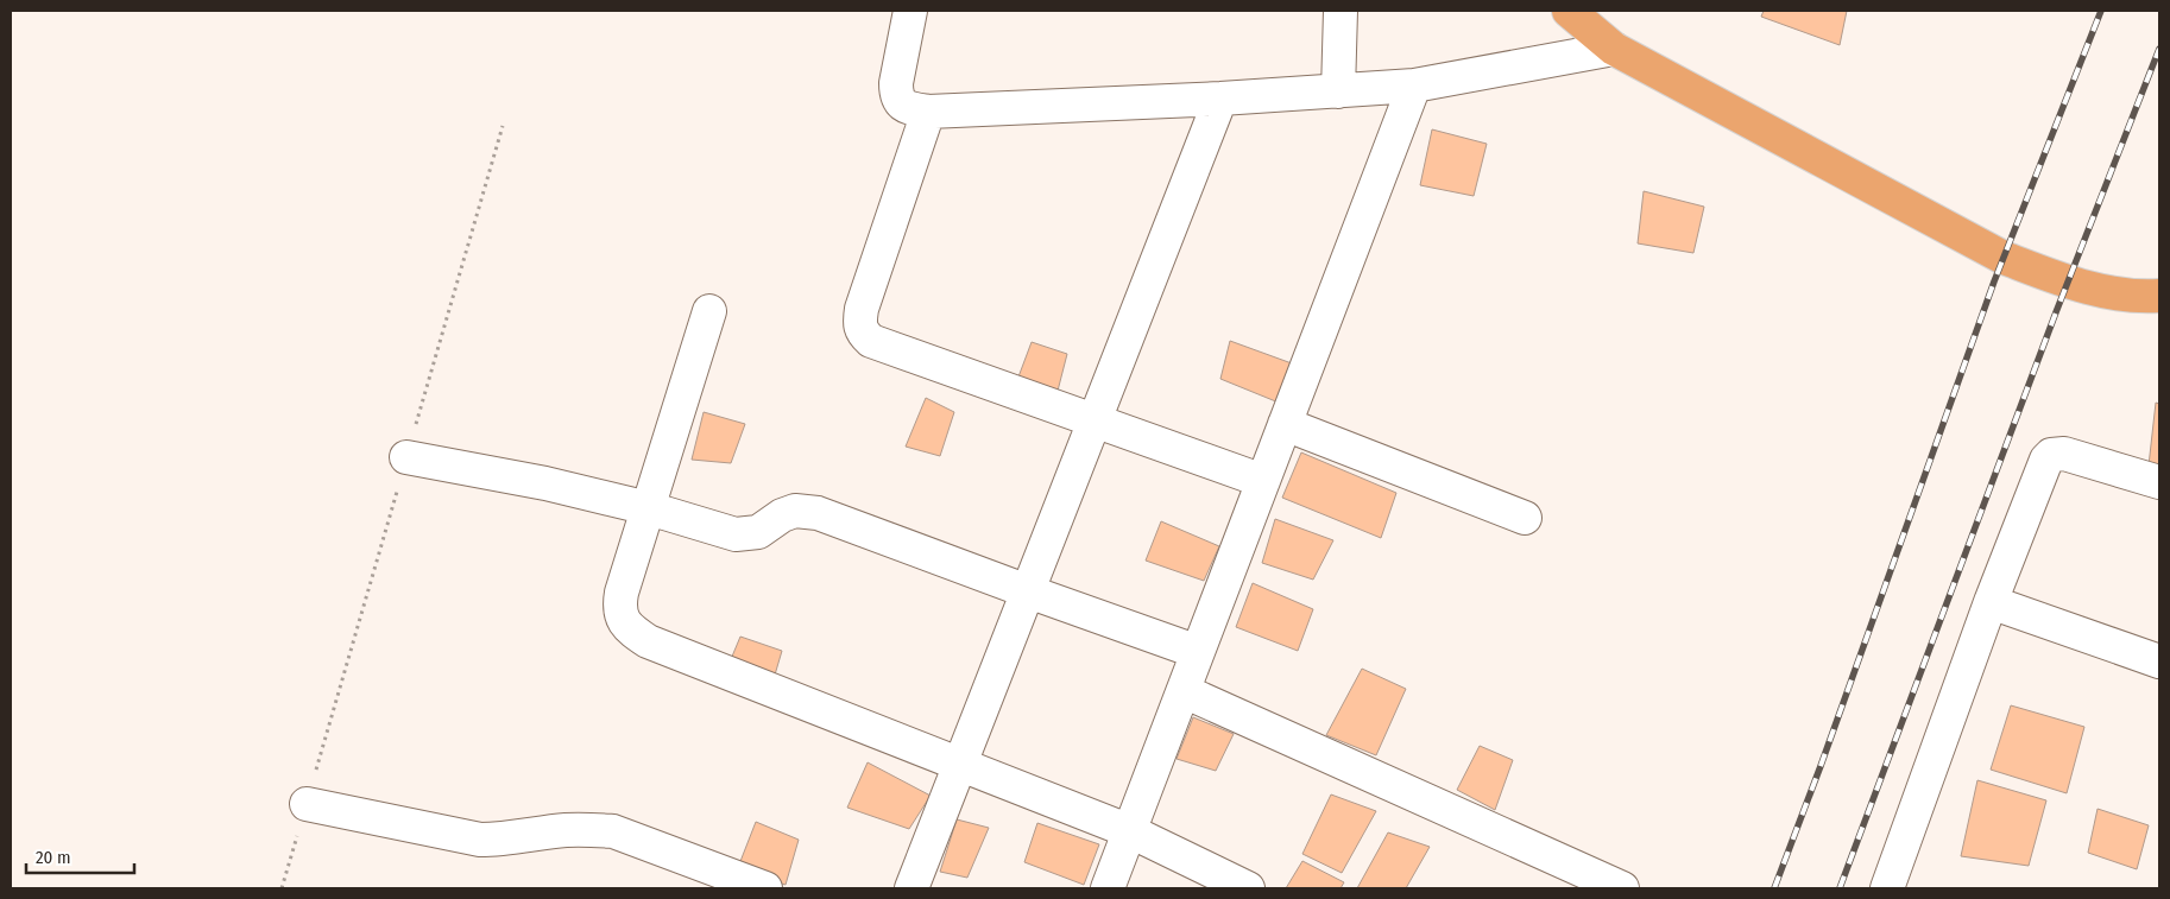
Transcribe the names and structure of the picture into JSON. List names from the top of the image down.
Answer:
{
  "scale_bar": "20 m"
}
